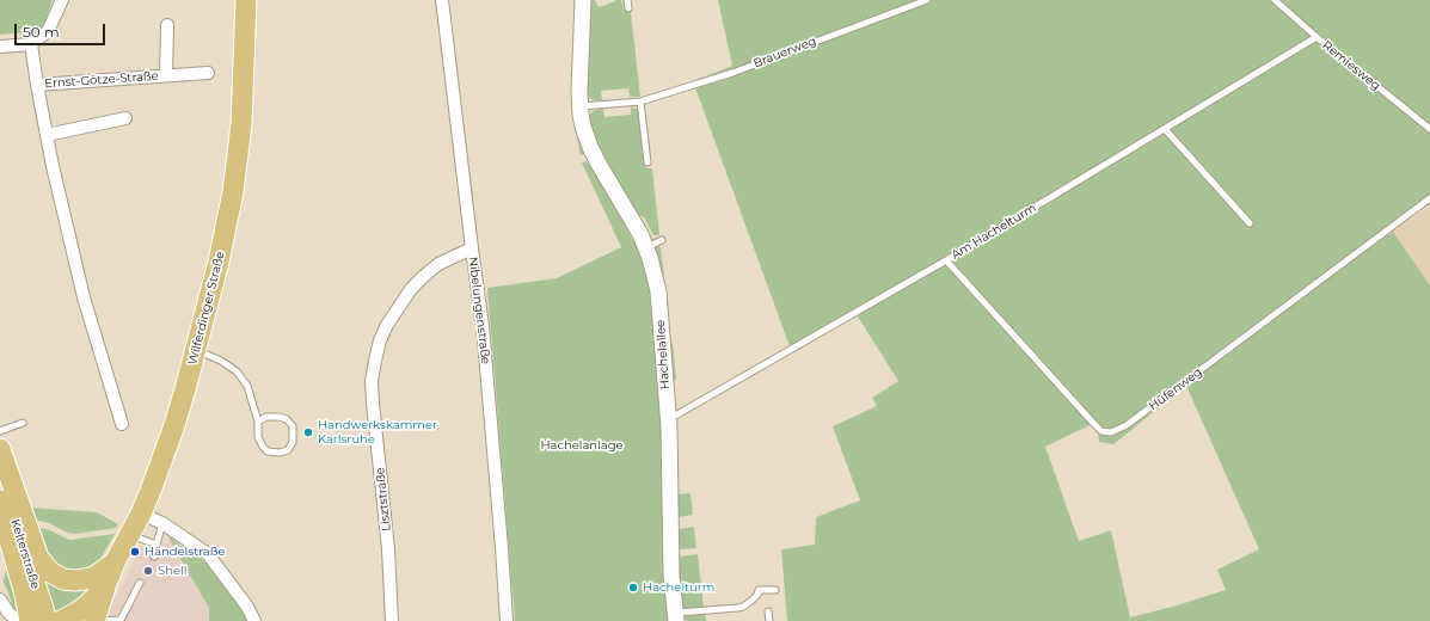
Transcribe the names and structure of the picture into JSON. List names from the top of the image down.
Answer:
{
  "streets": {
    "main road": ["Wilferdinger Straße", "Kelterstraße"],
    "street": [
      "Ernst-Götze-Straße",
      "Nibelungenstraße",
      "Hachelallee",
      "Lisztstraße"
    ],
    "lane": [
      "Brauerweg",
      "Remiesweg",
      "Am Hachelturm",
      "Hüfenweg"
    ]
  },
  "crossings": [
    ["Remiesweg", "Am Hachelturm"],
    ["Am Hachelturm", "Hachelallee"],
    ["Am Hachelturm", "Hüfenweg"],
    ["Wilferdinger Straße", "Kelterstraße"],
    ["Nibelungenstraße", "Lisztstraße"]
  ],
  "parks": ["Hachelanlage"],
  "places": [
    "Handwerkskammer Karlsruhe",
    "Händelstraße",
    "Shell",
    "Hachelturm"
  ],
  "scale_bar": "50 m"
}
